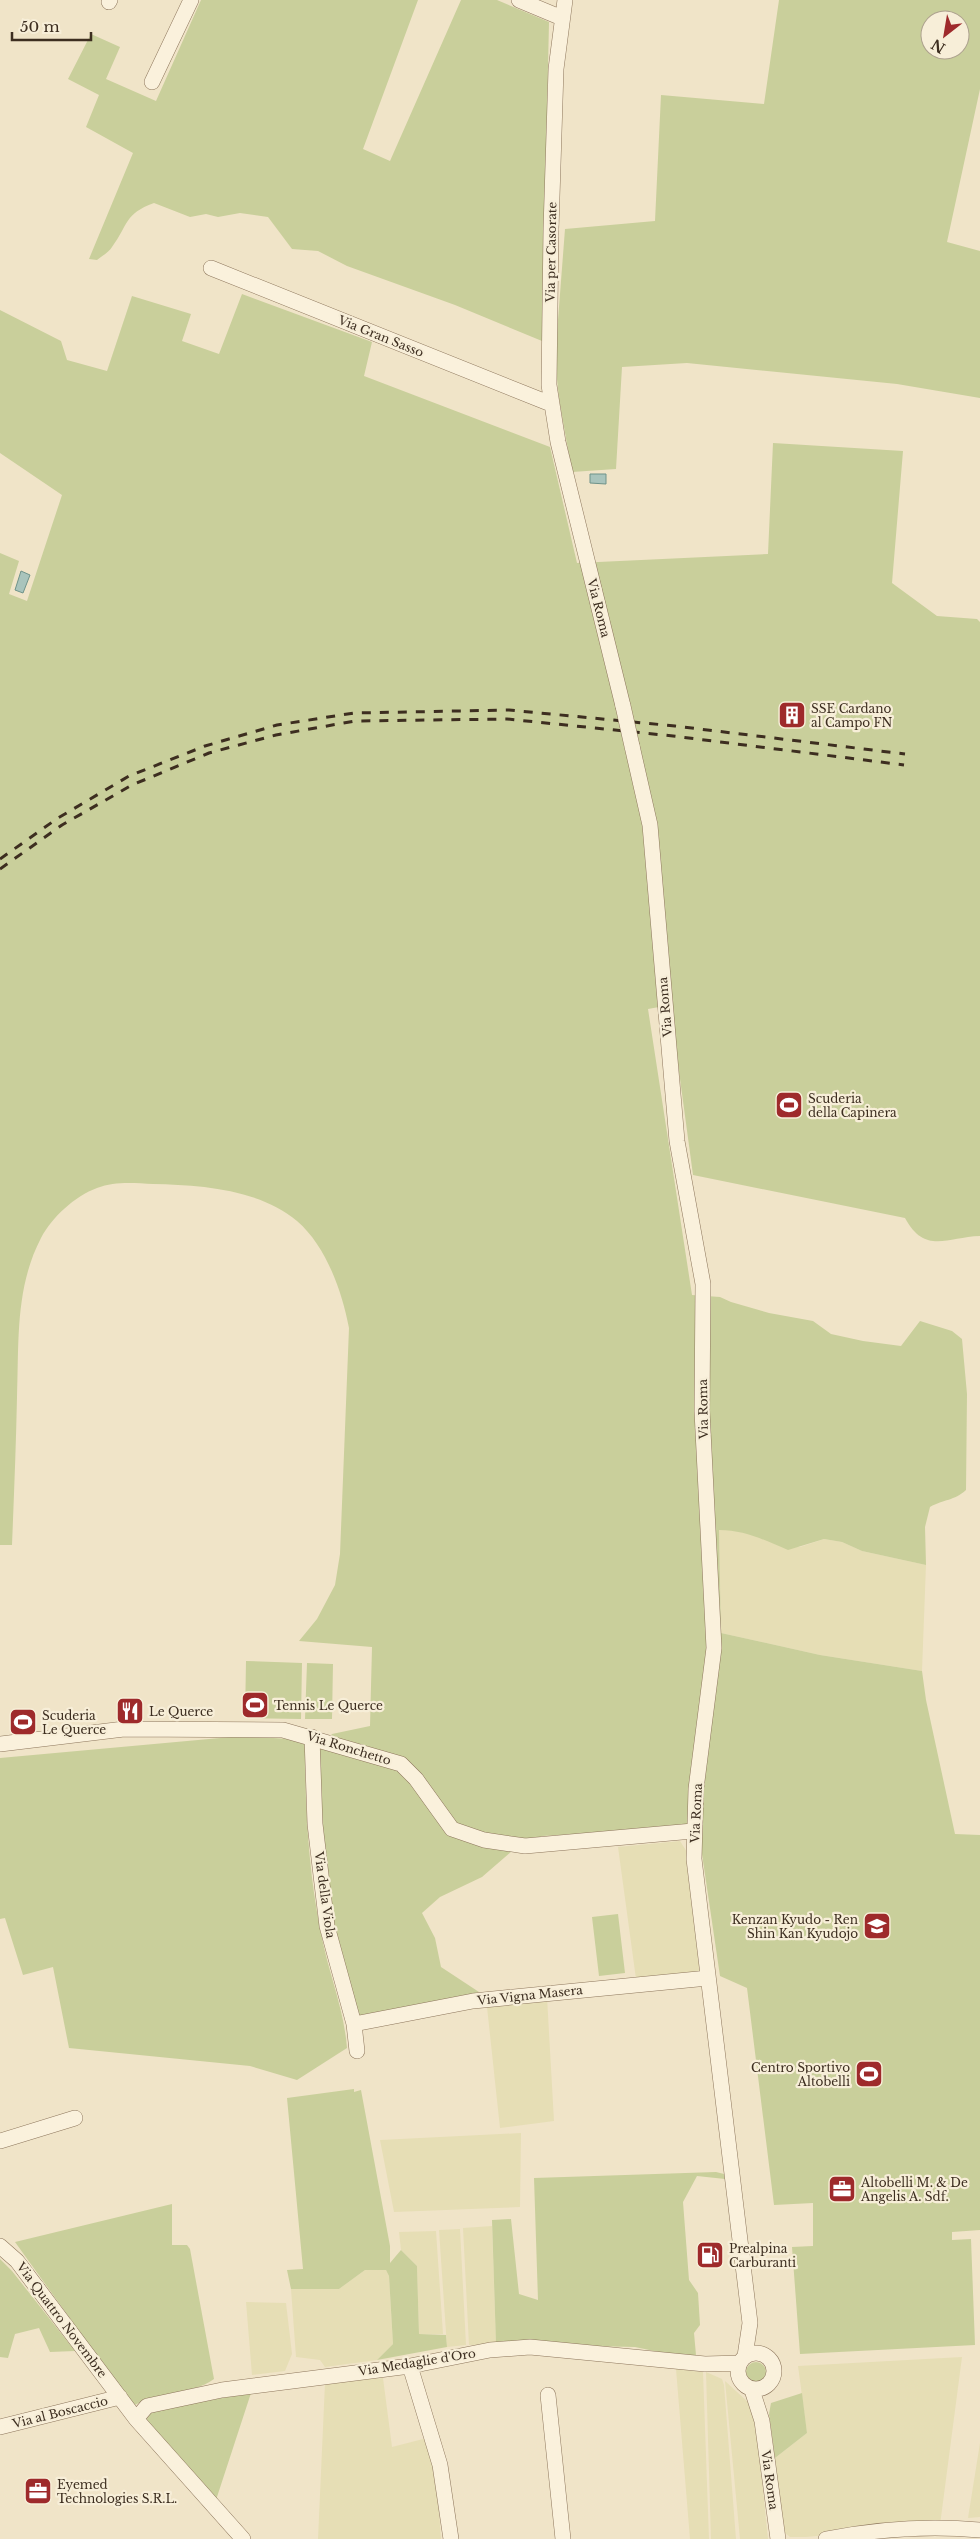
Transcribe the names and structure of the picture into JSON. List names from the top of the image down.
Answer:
{
  "streets": {
    "street": [
      "Via per Casorate",
      "Via Gran Sasso",
      "Via Roma",
      "Via Ronchetto",
      "Via della Viola",
      "Via Vigna Masera",
      "Via Quattro Novembre",
      "Via Medaglie d'Oro",
      "Via al Boscaccio"
    ]
  },
  "crossings": [
    ["Via per Casorate", "Via Gran Sasso"],
    ["Via per Casorate", "Via Roma"],
    ["Via Roma", "Via Ronchetto"],
    ["Via Roma", "Via Vigna Masera"],
    ["Via Roma", "Via Medaglie d'Oro"],
    ["Via Ronchetto", "Via della Viola"],
    ["Via della Viola", "Via Vigna Masera"],
    ["Via Quattro Novembre", "Via Medaglie d'Oro"],
    ["Via Quattro Novembre", "Via al Boscaccio"]
  ],
  "places": {
    "building": ["SSE Cardano al Campo FN"],
    "sports": [
      "Scuderia della Capinera",
      "Tennis Le Querce",
      "Scuderia Le Querce",
      "Centro Sportivo Altobelli"
    ],
    "restaurant": ["Le Querce"],
    "school or university": ["Kenzan Kyudo - Ren Shin Kan Kyudojo"],
    "office": ["Altobelli M. & De Angelis A. Sdf.", "Eyemed Technologies S.R.L."],
    "fuel station": ["Prealpina Carburanti"]
  },
  "scale_bar": "50 m",
  "north": "bottom left"
}
